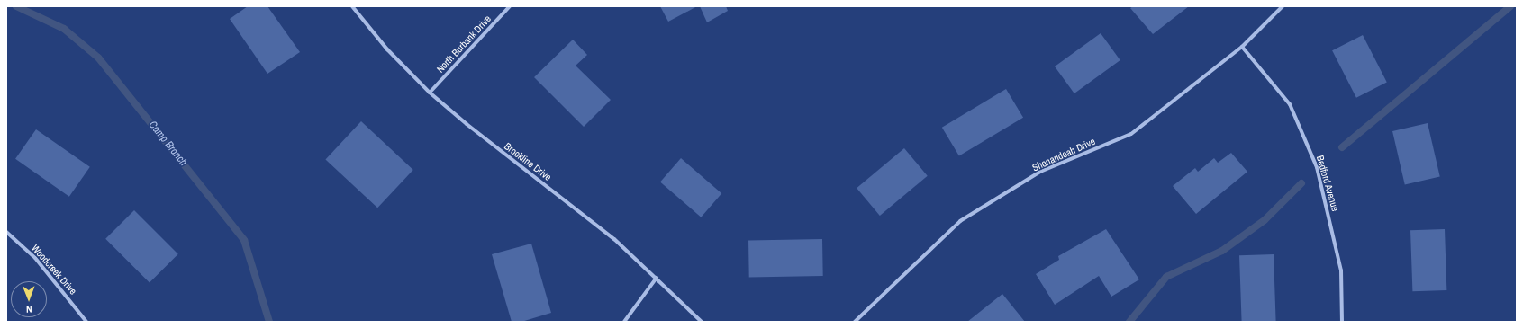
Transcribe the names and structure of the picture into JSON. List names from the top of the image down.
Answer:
{
  "streets": {
    "street": [
      "North Burbank Drive",
      "Shenandoah Drive",
      "Brookline Drive",
      "Bedford Avenue",
      "Woodcreek Drive"
    ]
  },
  "crossings": [
    ["North Burbank Drive", "Brookline Drive"],
    ["Shenandoah Drive", "Bedford Avenue"]
  ],
  "water": ["Camp Branch"],
  "north": "bottom"
}
